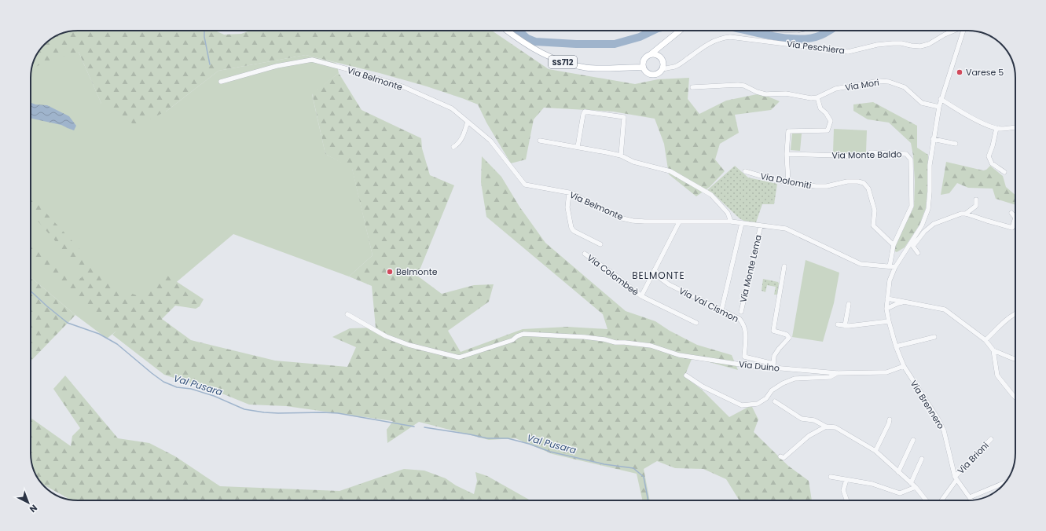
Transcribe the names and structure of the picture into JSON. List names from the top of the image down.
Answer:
{
  "streets": {
    "main road": ["Via Peschiera", "SS712"],
    "street": [
      "Via Belmonte",
      "Via Mori",
      "Via Monte Baldo",
      "Via Dolomiti",
      "Via Monte Lema",
      "Via Colombeè",
      "Via Val Cismon",
      "Via Duino",
      "Via Brennero",
      "Via Brioni"
    ]
  },
  "crossings": [
    ["Via Peschiera", "SS712"],
    ["Via Belmonte", "Via Monte Lema"],
    ["Via Belmonte", "Via Colombeè"],
    ["Via Belmonte", "Via Brennero"],
    ["Via Mori", "Via Brennero"],
    ["Via Monte Baldo", "Via Dolomiti"],
    ["Via Colombeè", "Via Val Cismon"],
    ["Via Val Cismon", "Via Duino"],
    ["Via Duino", "Via Brennero"],
    ["Via Brennero", "Via Brioni"]
  ],
  "districts": ["BELMONTE"],
  "water": ["Val Pusara"],
  "places": ["Varese 5", "Belmonte"],
  "north": "bottom right"
}
